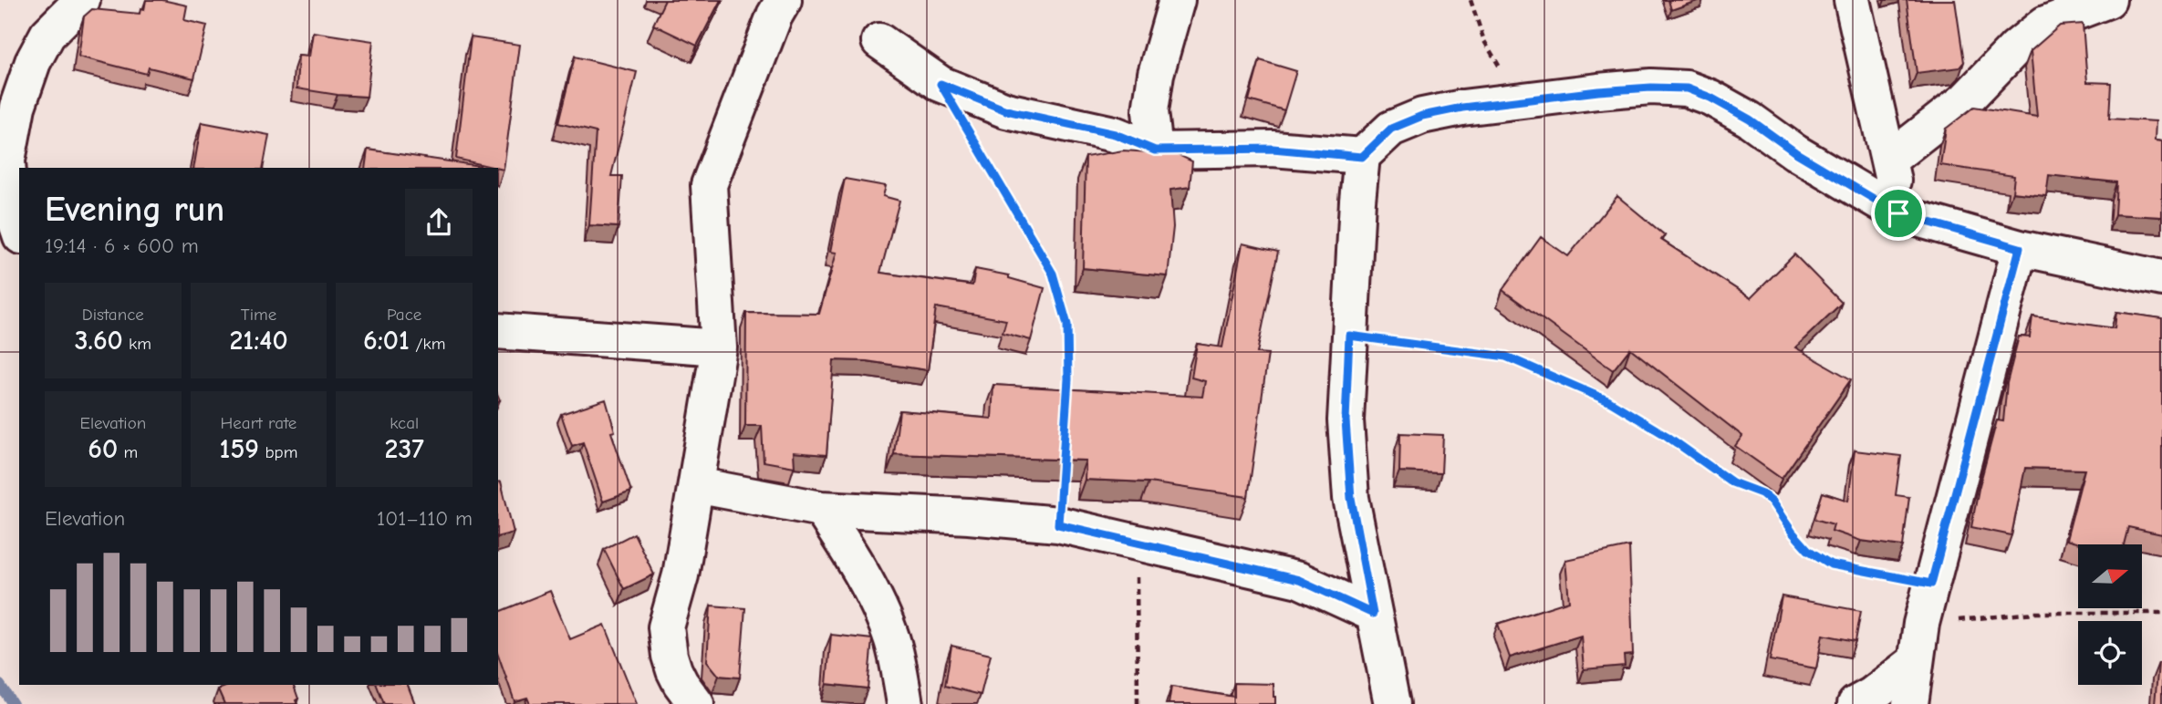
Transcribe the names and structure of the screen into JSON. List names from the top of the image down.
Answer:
{
  "north": "right",
  "page": {
    "heading": ["Evening run", "19:14 · 6 × 600 m"],
    "stats": [
      ["Distance", "3.60 km"],
      ["Time", "21:40"],
      ["Pace", "6:01 /km"],
      ["Elevation", "60 m"],
      ["Heart rate", "159 bpm"],
      ["kcal", "237"]
    ],
    "chart": ["Elevation", "101–110 m"]
  }
}
